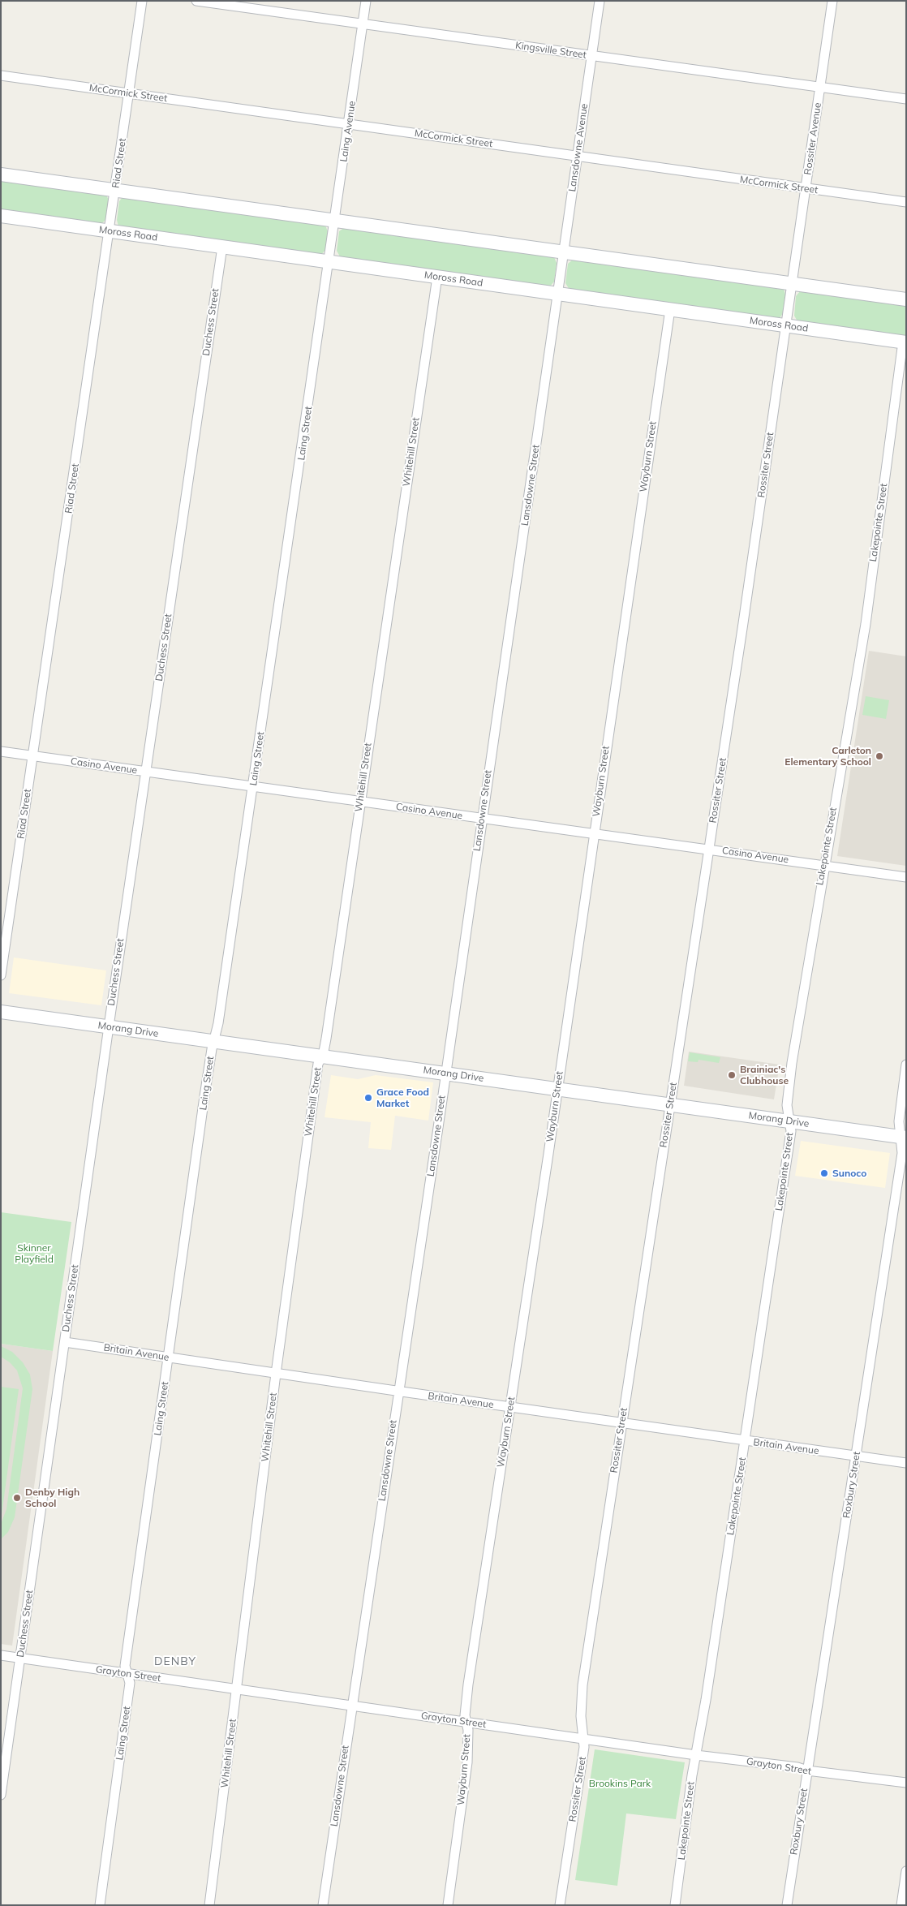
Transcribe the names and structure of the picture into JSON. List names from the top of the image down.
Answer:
{
  "streets": {
    "main road": ["Moross Road", "Morang Drive"],
    "street": [
      "Kingsville Street",
      "McCormick Street",
      "Laing Avenue",
      "Rossiter Avenue",
      "Lansdowne Avenue",
      "Riad Street",
      "Duchess Street",
      "Laing Street",
      "Whitehill Street",
      "Wayburn Street",
      "Rossiter Street",
      "Lansdowne Street",
      "Lakepointe Street",
      "Casino Avenue",
      "Britain Avenue",
      "Roxbury Street",
      "Grayton Street"
    ]
  },
  "crossings": [
    ["Kingsville Street", "Laing Avenue"],
    ["Kingsville Street", "Rossiter Avenue"],
    ["Kingsville Street", "Lansdowne Avenue"],
    ["McCormick Street", "Laing Avenue"],
    ["McCormick Street", "Rossiter Avenue"],
    ["McCormick Street", "Lansdowne Avenue"],
    ["McCormick Street", "Riad Street"],
    ["Laing Avenue", "Moross Road"],
    ["Laing Avenue", "Laing Street"],
    ["Rossiter Avenue", "Moross Road"],
    ["Rossiter Avenue", "Rossiter Street"],
    ["Lansdowne Avenue", "Moross Road"],
    ["Lansdowne Avenue", "Lansdowne Street"],
    ["Riad Street", "Moross Road"],
    ["Riad Street", "Casino Avenue"],
    ["Moross Road", "Duchess Street"],
    ["Moross Road", "Laing Street"],
    ["Moross Road", "Whitehill Street"],
    ["Moross Road", "Wayburn Street"],
    ["Moross Road", "Rossiter Street"],
    ["Moross Road", "Lansdowne Street"],
    ["Moross Road", "Lakepointe Street"],
    ["Duchess Street", "Casino Avenue"],
    ["Duchess Street", "Morang Drive"],
    ["Duchess Street", "Britain Avenue"],
    ["Duchess Street", "Grayton Street"],
    ["Laing Street", "Casino Avenue"],
    ["Laing Street", "Morang Drive"],
    ["Laing Street", "Britain Avenue"],
    ["Laing Street", "Grayton Street"],
    ["Whitehill Street", "Casino Avenue"],
    ["Whitehill Street", "Morang Drive"],
    ["Whitehill Street", "Britain Avenue"],
    ["Whitehill Street", "Grayton Street"],
    ["Wayburn Street", "Casino Avenue"],
    ["Wayburn Street", "Morang Drive"],
    ["Wayburn Street", "Britain Avenue"],
    ["Wayburn Street", "Grayton Street"],
    ["Rossiter Street", "Casino Avenue"],
    ["Rossiter Street", "Morang Drive"],
    ["Rossiter Street", "Britain Avenue"],
    ["Rossiter Street", "Grayton Street"],
    ["Lansdowne Street", "Casino Avenue"],
    ["Lansdowne Street", "Morang Drive"],
    ["Lansdowne Street", "Britain Avenue"],
    ["Lansdowne Street", "Grayton Street"],
    ["Lakepointe Street", "Casino Avenue"],
    ["Lakepointe Street", "Morang Drive"],
    ["Lakepointe Street", "Britain Avenue"],
    ["Lakepointe Street", "Grayton Street"],
    ["Morang Drive", "Roxbury Street"],
    ["Britain Avenue", "Roxbury Street"],
    ["Roxbury Street", "Grayton Street"]
  ],
  "districts": ["DENBY"],
  "parks": ["Skinner Playfield", "Brookins Park"],
  "places": [
    "Carleton Elementary School",
    "Brainiac's Clubhouse",
    "Grace Food Market",
    "Sunoco",
    "Denby High School"
  ]
}
